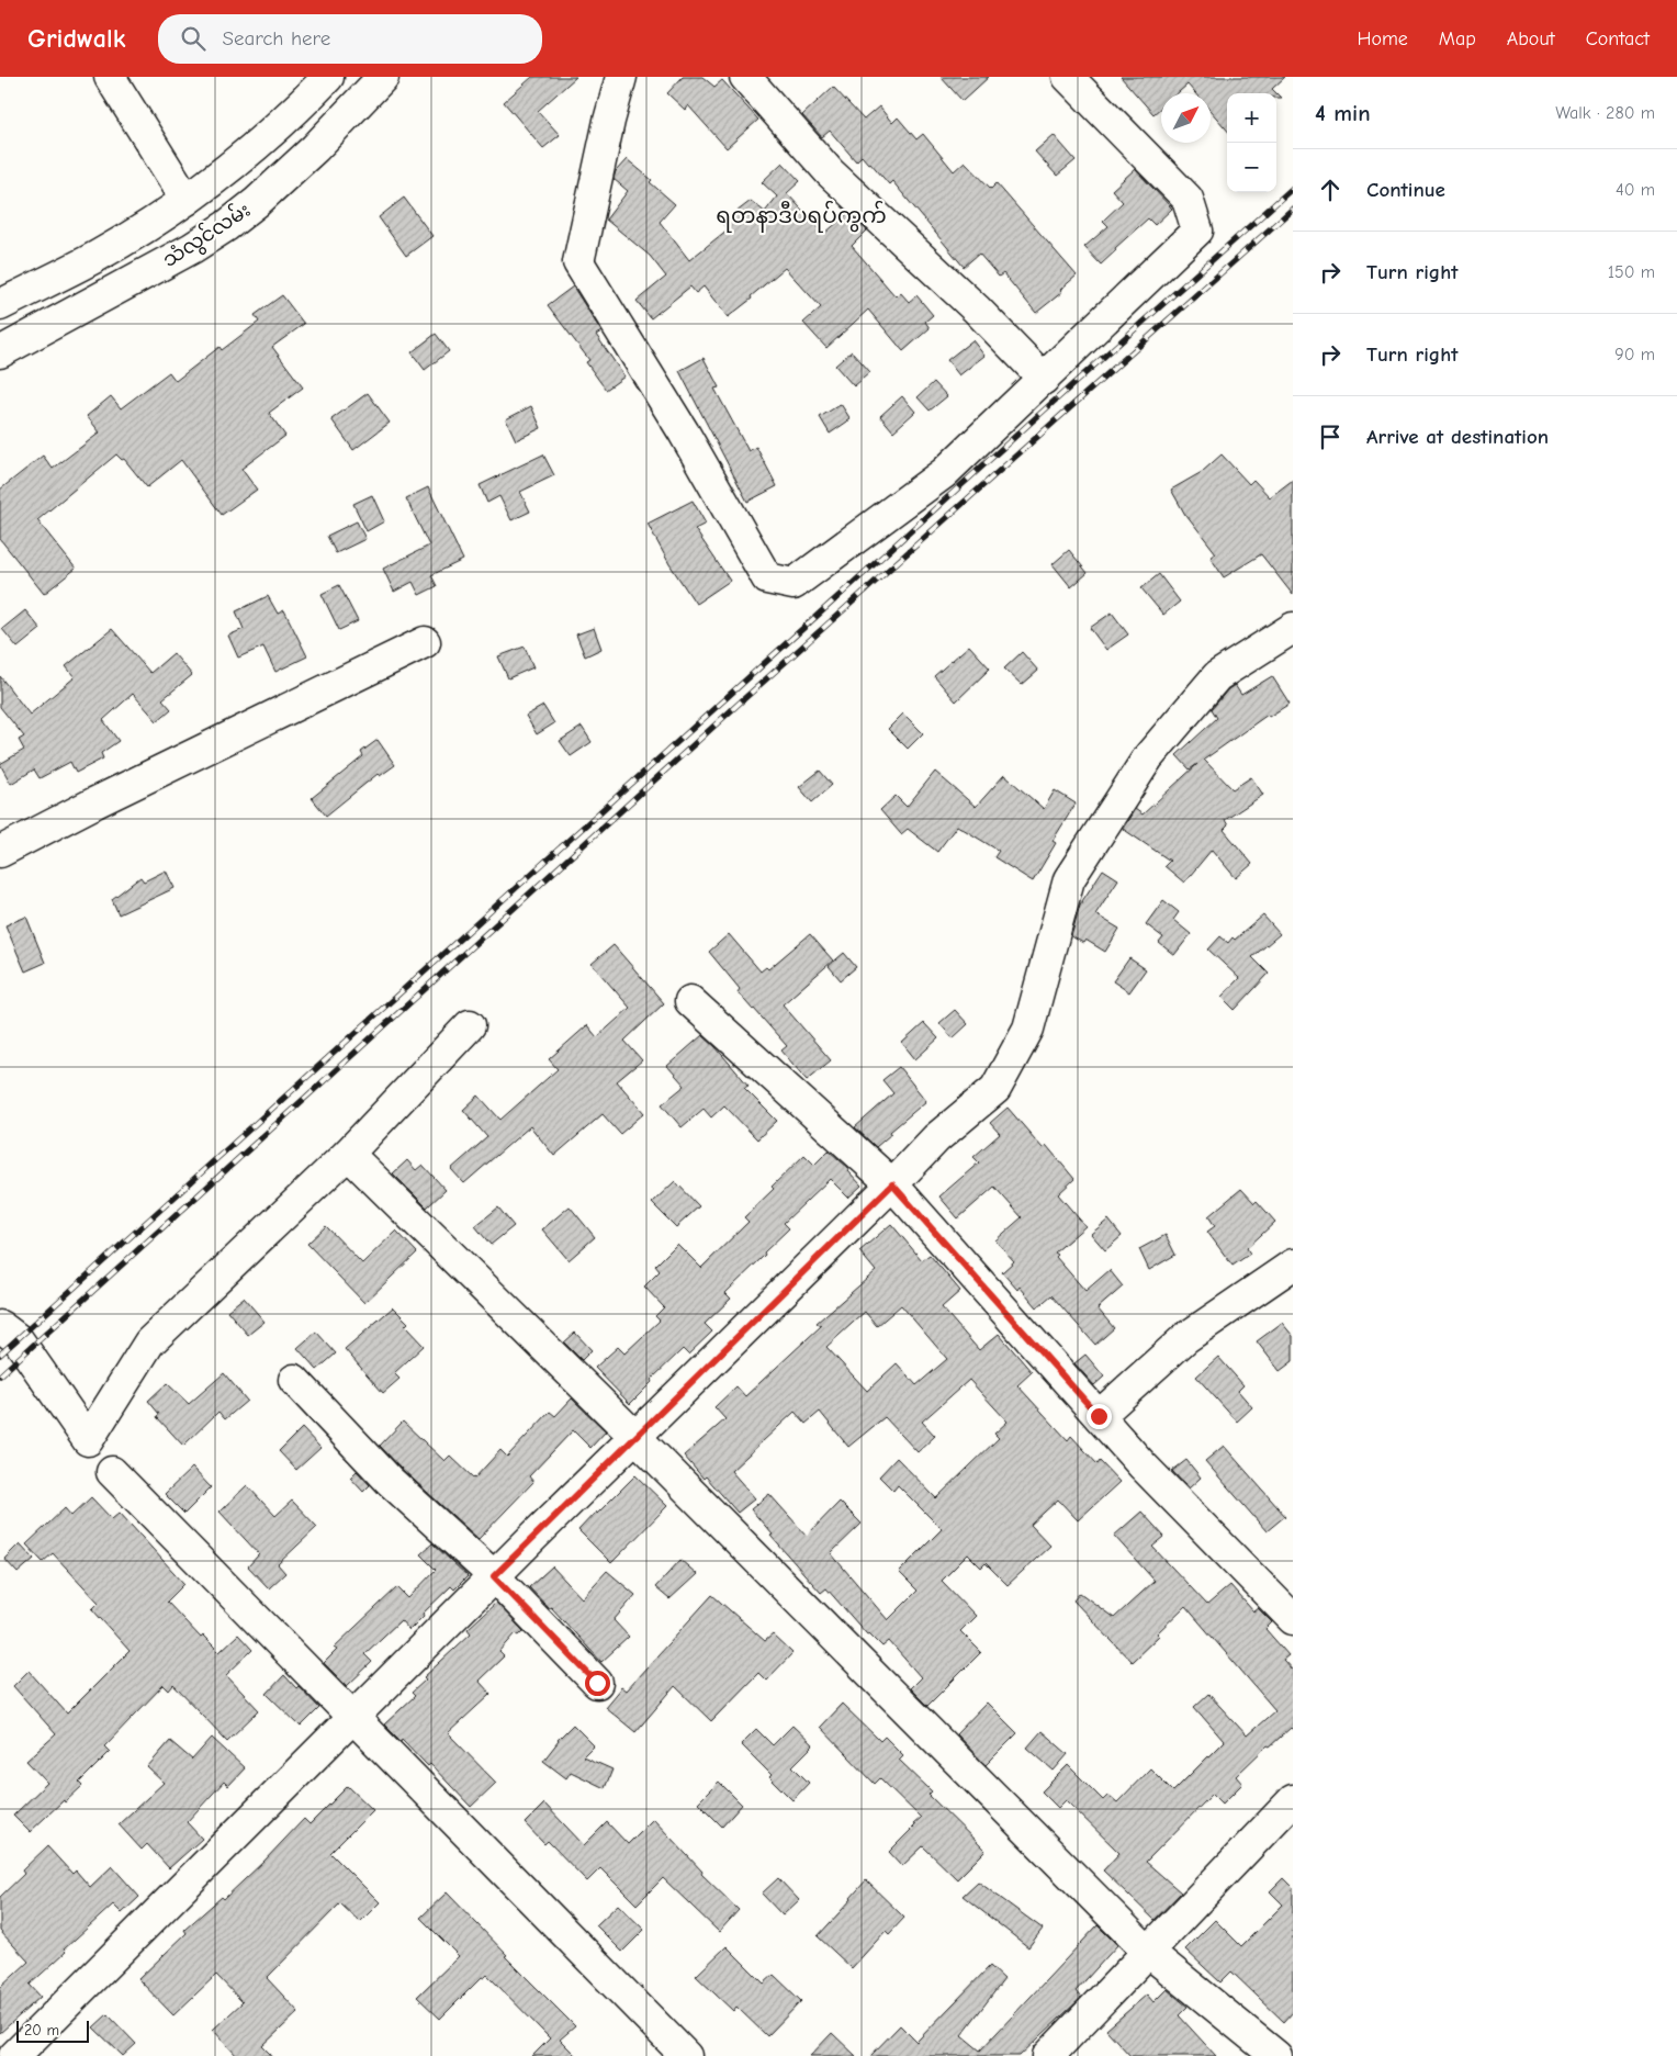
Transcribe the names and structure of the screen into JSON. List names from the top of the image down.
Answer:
{
  "streets": {
    "street": ["သံလွင်လမ်း"]
  },
  "districts": ["ရတနာဒီပရပ်ကွက်"],
  "scale_bar": "20 m",
  "north": "top right",
  "page": {
    "header": "Gridwalk",
    "search": "Search here",
    "nav": [
      "Home",
      "Map",
      "About",
      "Contact"
    ],
    "heading": ["4 min", "Walk · 280 m"],
    "map_buttons": ["+", "−"],
    "list": [
      ["Continue", "40 m"],
      ["Turn right", "150 m"],
      ["Turn right", "90 m"],
      "Arrive at destination"
    ],
    "scale": "20 m"
  }
}
